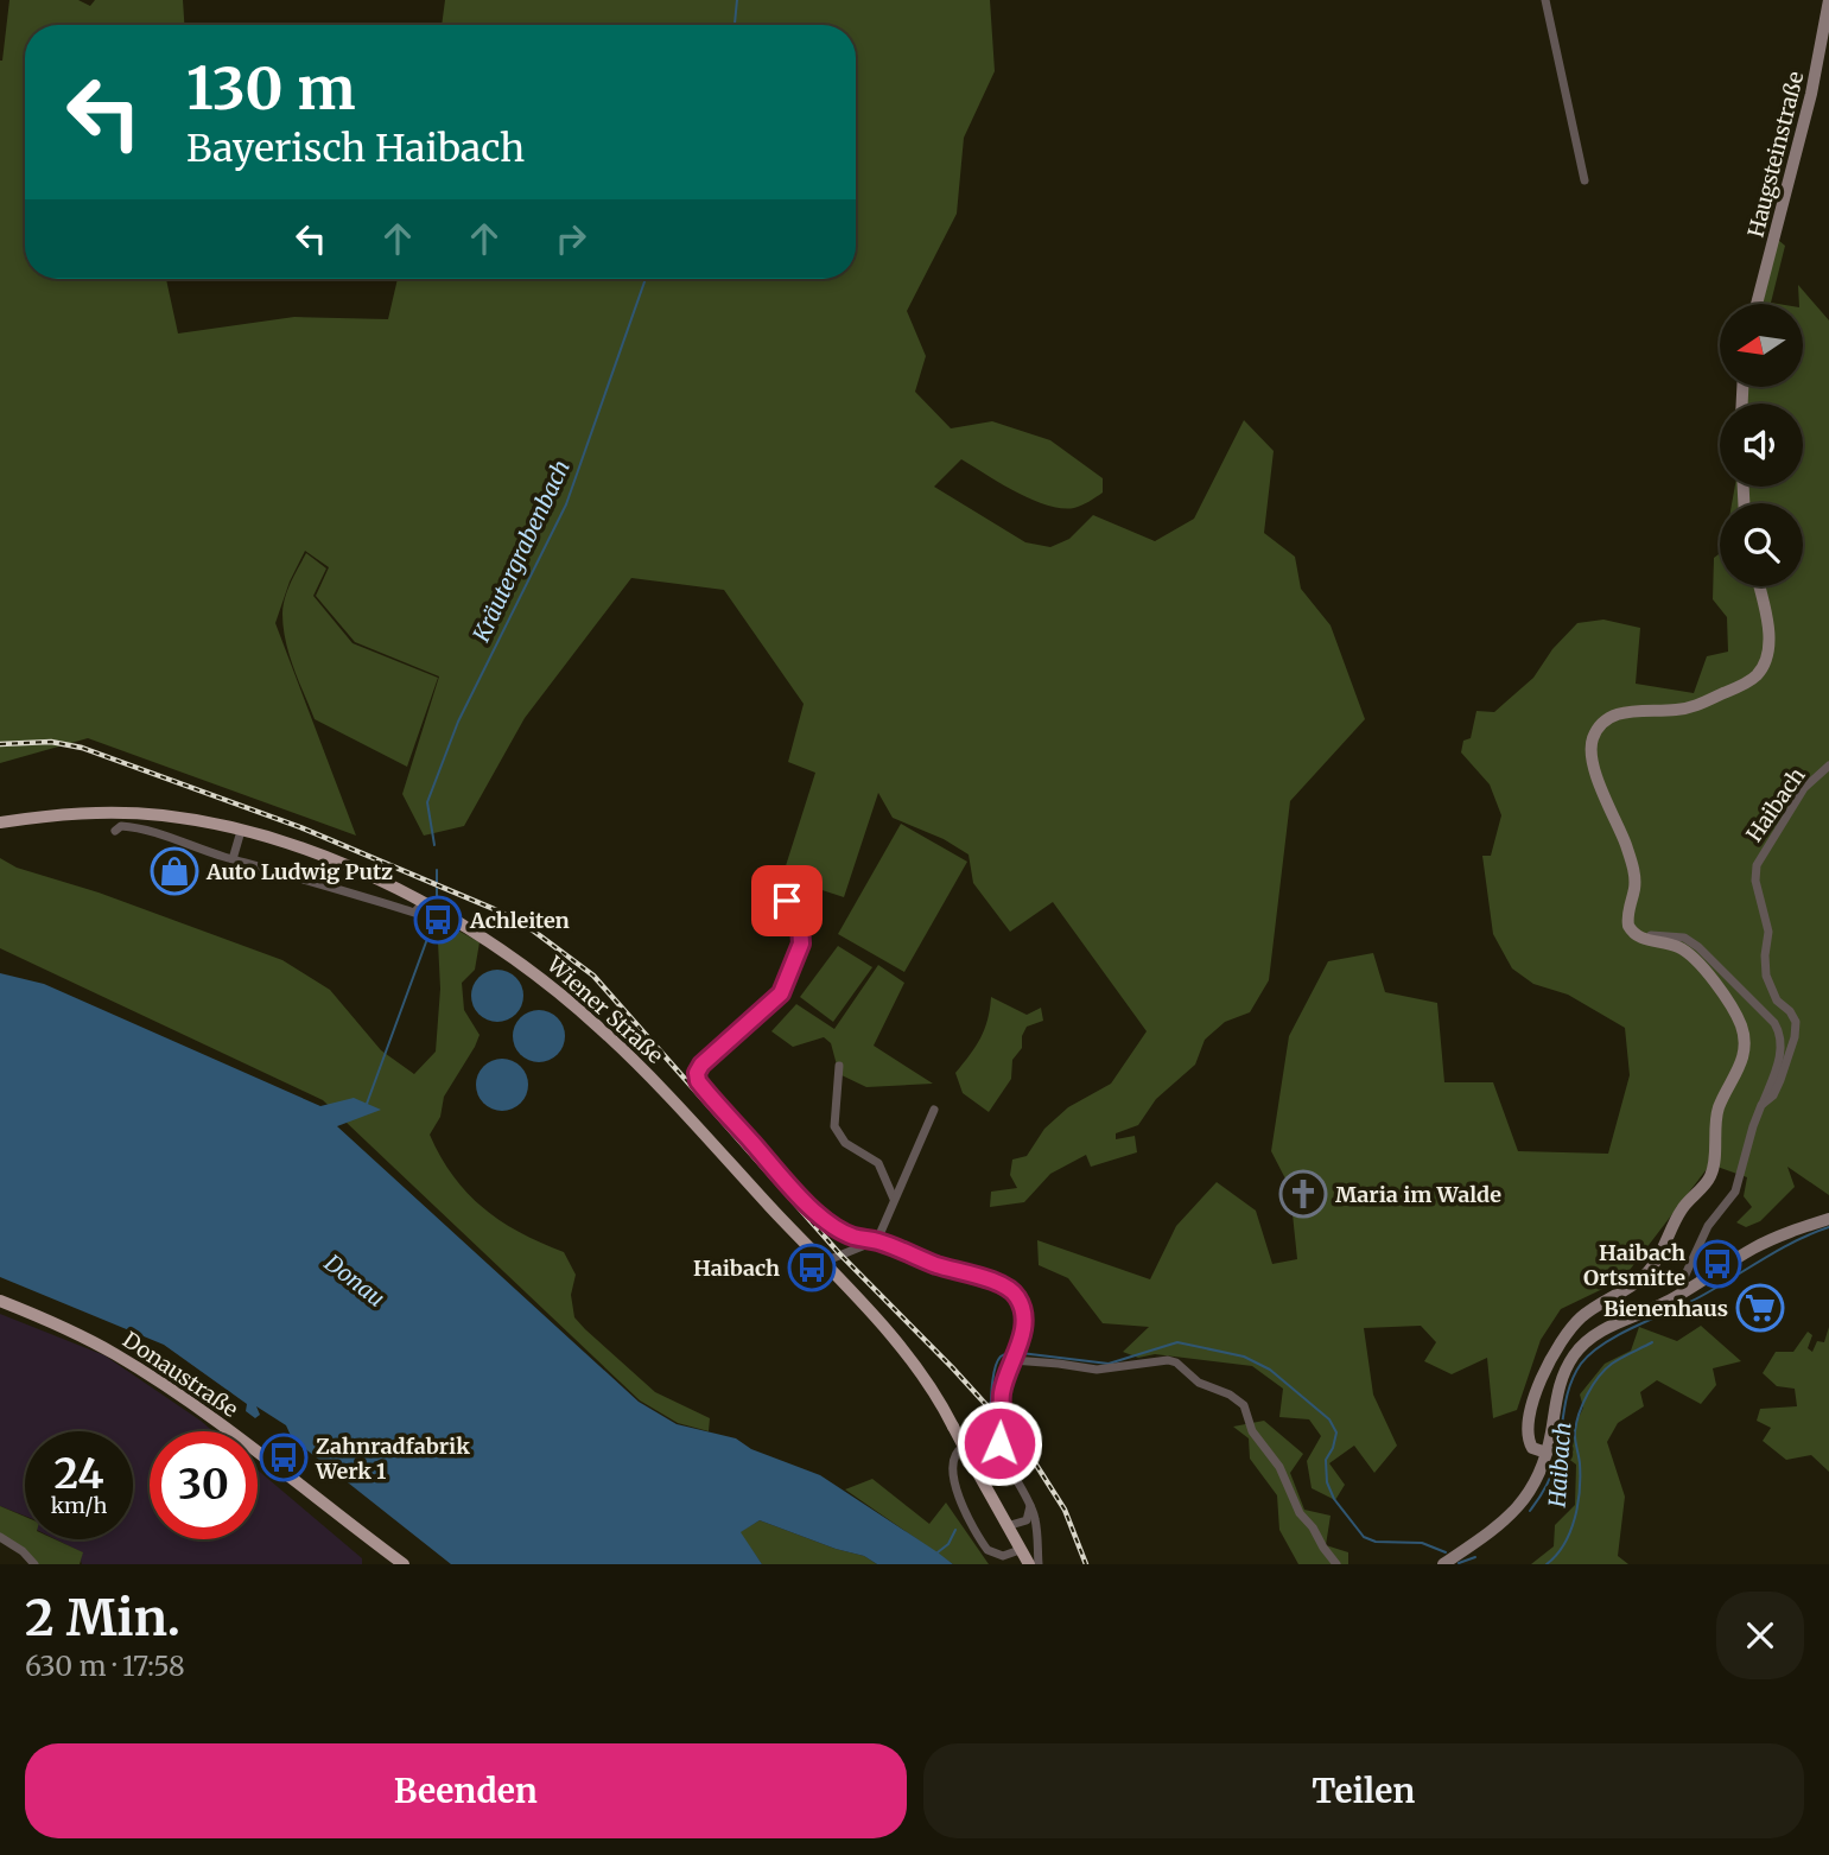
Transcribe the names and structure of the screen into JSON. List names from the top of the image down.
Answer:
{
  "streets": {
    "main road": ["Haugsteinstraße", "Wiener Straße", "Donaustraße"],
    "street": ["Haibach"]
  },
  "water": ["Kräutergrabenbach", "Donau", "Haibach"],
  "places": {
    "shop": ["Auto Ludwig Putz"],
    "bus stop": [
      "Achleiten",
      "Haibach Ortsmitte",
      "Haibach",
      "Zahnradfabrik Werk 1"
    ],
    "church": ["Maria im Walde"],
    "supermarket": ["Bienenhaus"]
  },
  "north": "left",
  "page": {
    "turn": ["130 m", "Bayerisch Haibach"],
    "speed": "24 km/h",
    "limit": "30",
    "heading": ["2 Min.", "630 m · 17:58"],
    "buttons": ["Beenden", "Teilen"]
  }
}
